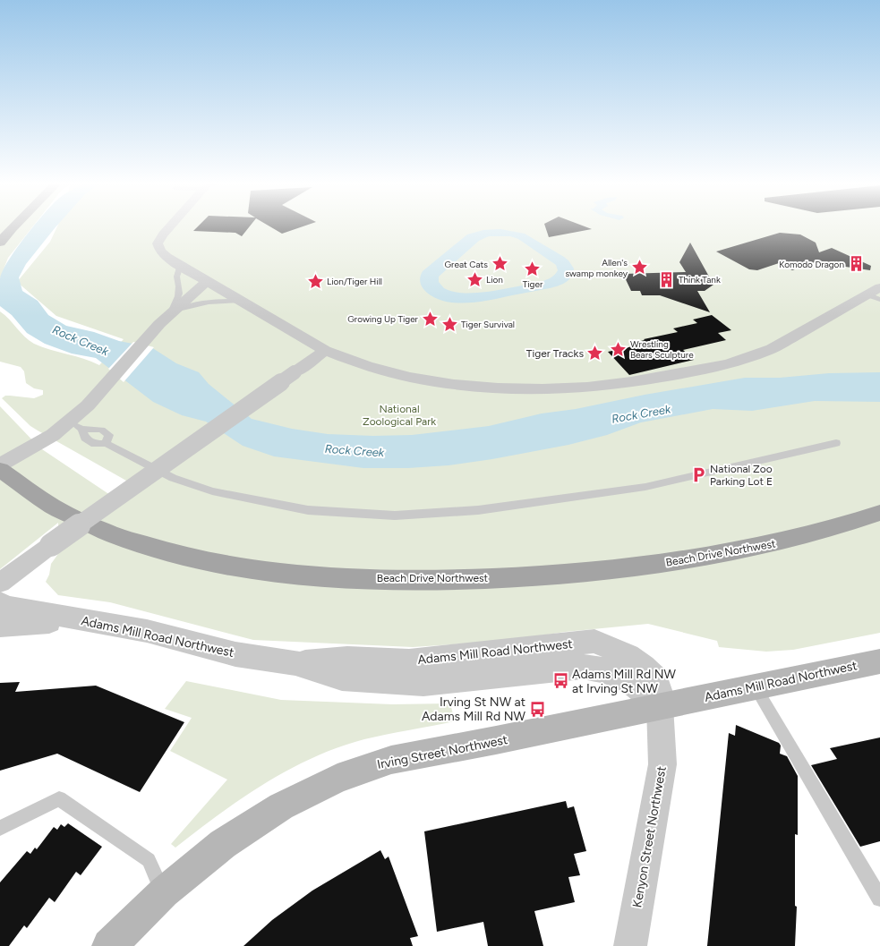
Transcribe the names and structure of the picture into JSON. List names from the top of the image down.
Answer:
{
  "streets": {
    "main road": ["Beach Drive Northwest", "Adams Mill Road Northwest", "Irving Street Northwest"],
    "street": ["Kenyon Street Northwest"]
  },
  "crossings": [
    ["Adams Mill Road Northwest", "Irving Street Northwest"],
    ["Adams Mill Road Northwest", "Kenyon Street Northwest"],
    ["Irving Street Northwest", "Kenyon Street Northwest"]
  ],
  "water": ["Rock Creek"],
  "parks": ["National Zoological Park"],
  "places": {
    "place": [
      "Great Cats",
      "Allen's swamp monkey",
      "Tiger",
      "Lion",
      "Lion/Tiger Hill",
      "Growing Up Tiger",
      "Tiger Survival",
      "Wrestling Bears Sculpture",
      "Tiger Tracks"
    ],
    "building": ["Komodo Dragon", "Think Tank"],
    "parking": ["National Zoo Parking Lot E"],
    "bus stop": ["Adams Mill Rd NW at Irving St NW", "Irving St NW at Adams Mill Rd NW"]
  }
}
